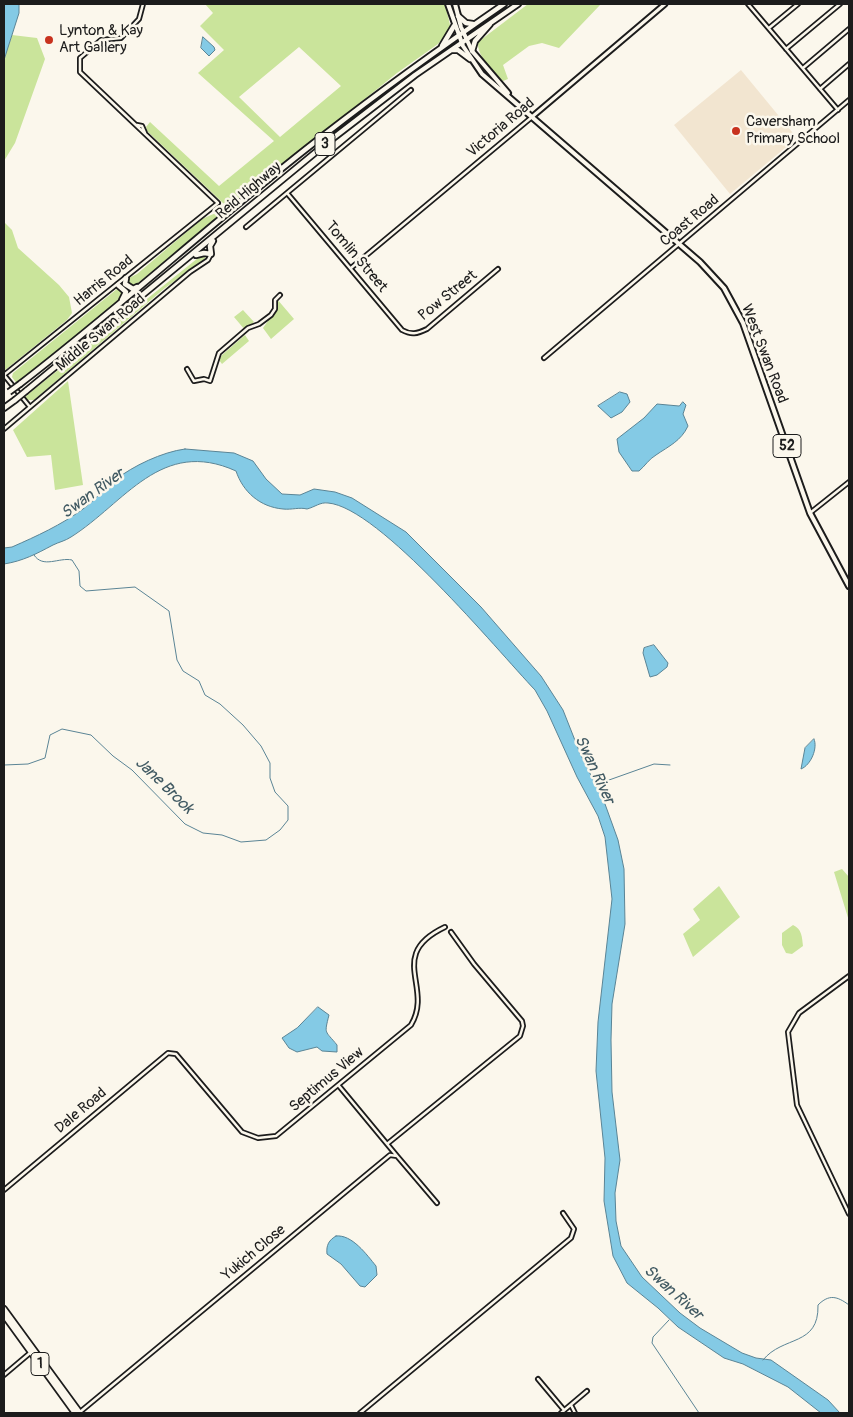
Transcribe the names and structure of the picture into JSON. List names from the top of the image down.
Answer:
{
  "streets": {
    "highway": ["3", "Reid Highway", "1"],
    "main road": ["West Swan Road", "52"],
    "street": [
      "Victoria Road",
      "Coast Road",
      "Tomlin Street",
      "Harris Road",
      "Pow Street",
      "Middle Swan Road",
      "Septimus View",
      "Dale Road",
      "Yukich Close"
    ]
  },
  "crossings": [
    ["Victoria Road", "Tomlin Street"],
    ["Victoria Road", "West Swan Road"],
    ["Reid Highway", "West Swan Road"],
    ["Coast Road", "West Swan Road"],
    ["Tomlin Street", "Pow Street"],
    ["Septimus View", "Dale Road"],
    ["Yukich Close", "1"]
  ],
  "water": ["Swan River", "Jane Brook"],
  "places": ["Lynton & Kay Art Gallery", "Caversham Primary School"]
}
